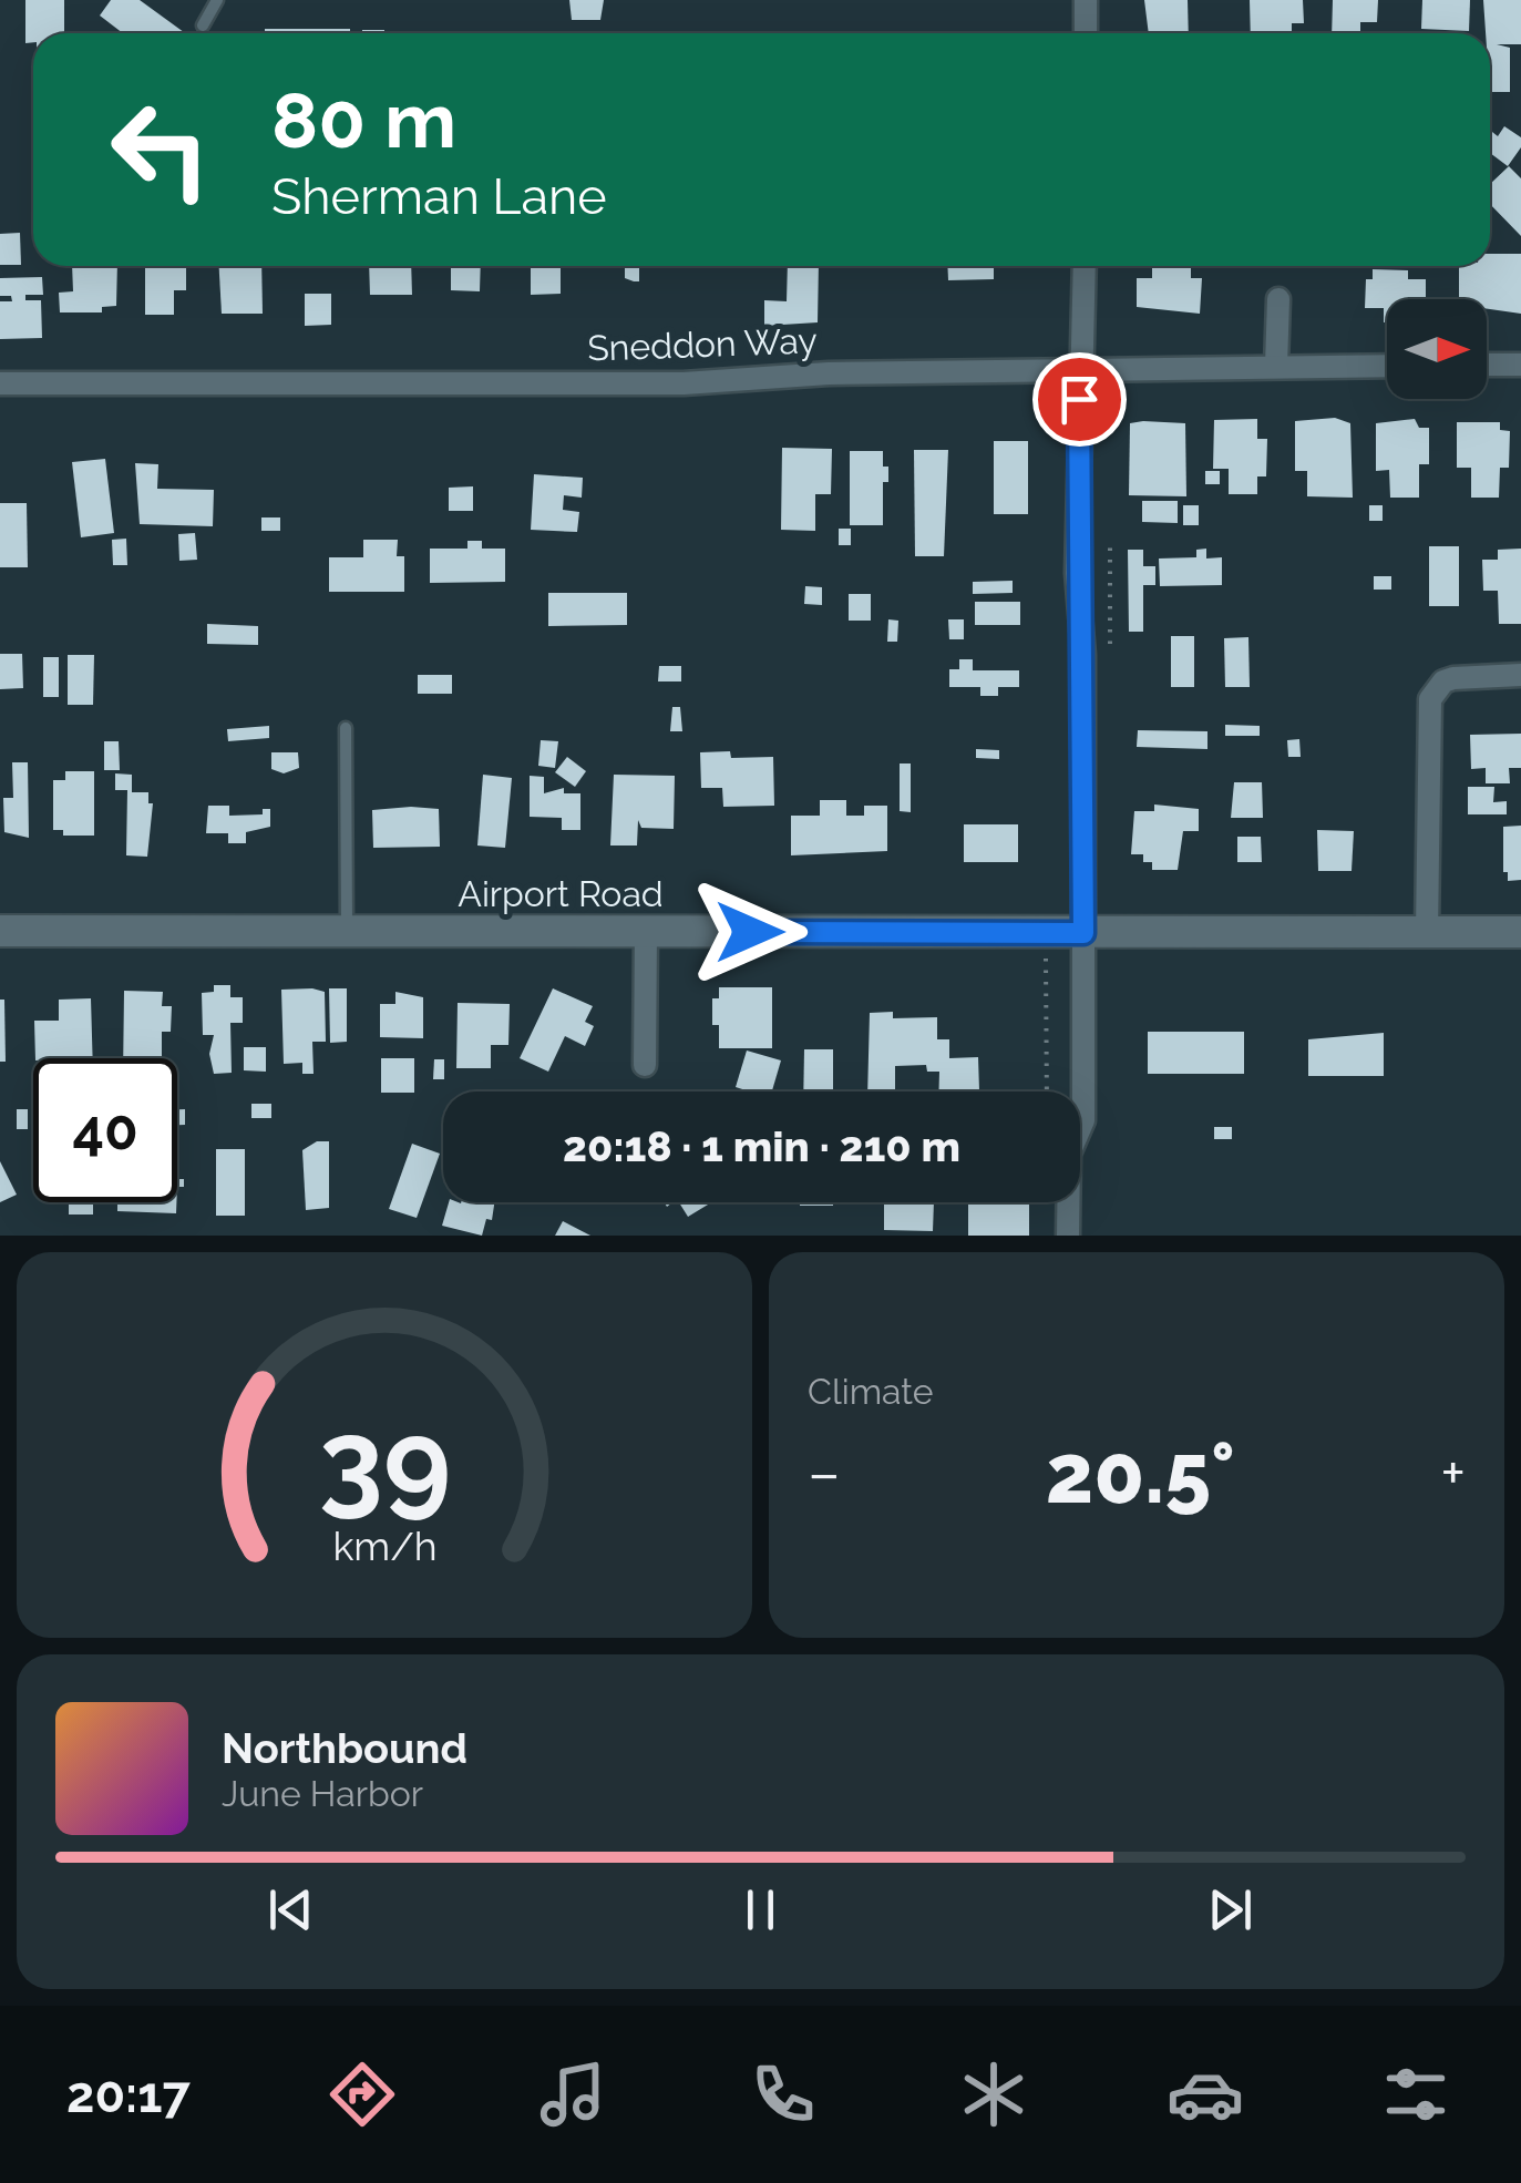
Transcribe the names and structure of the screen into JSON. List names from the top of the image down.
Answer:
{
  "streets": {
    "street": ["Sneddon Way", "Airport Road"]
  },
  "north": "right",
  "page": {
    "turn": ["80 m", "Sherman Lane"],
    "limit": "40",
    "trip": "20:18 · 1 min · 210 m",
    "tile": "Climate",
    "heat": ["−", "20.5°", "+"],
    "song": ["Northbound", "June Harbor"],
    "tabs": "20:17",
    "gauge": ["39", "km/h"]
  }
}
